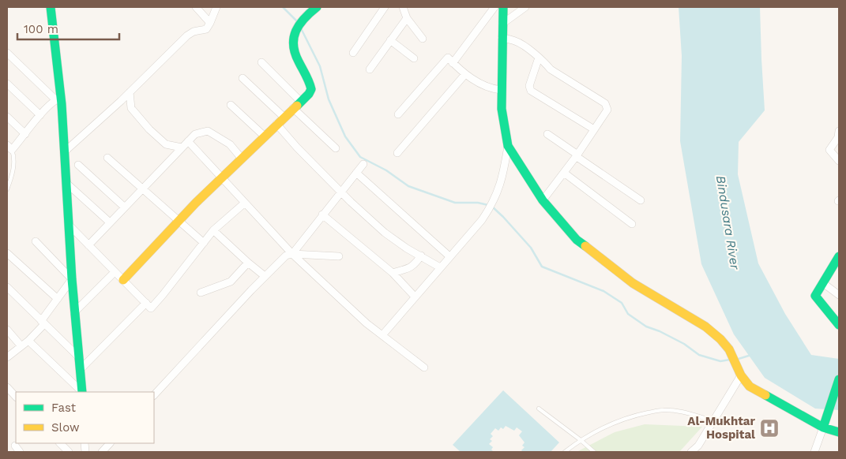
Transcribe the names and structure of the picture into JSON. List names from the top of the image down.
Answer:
{
  "water": ["Bindusara River"],
  "places": {
    "hospital": ["Al-Mukhtar Hospital"]
  },
  "legend": ["Fast", "Slow"],
  "scale_bar": "100 m"
}
